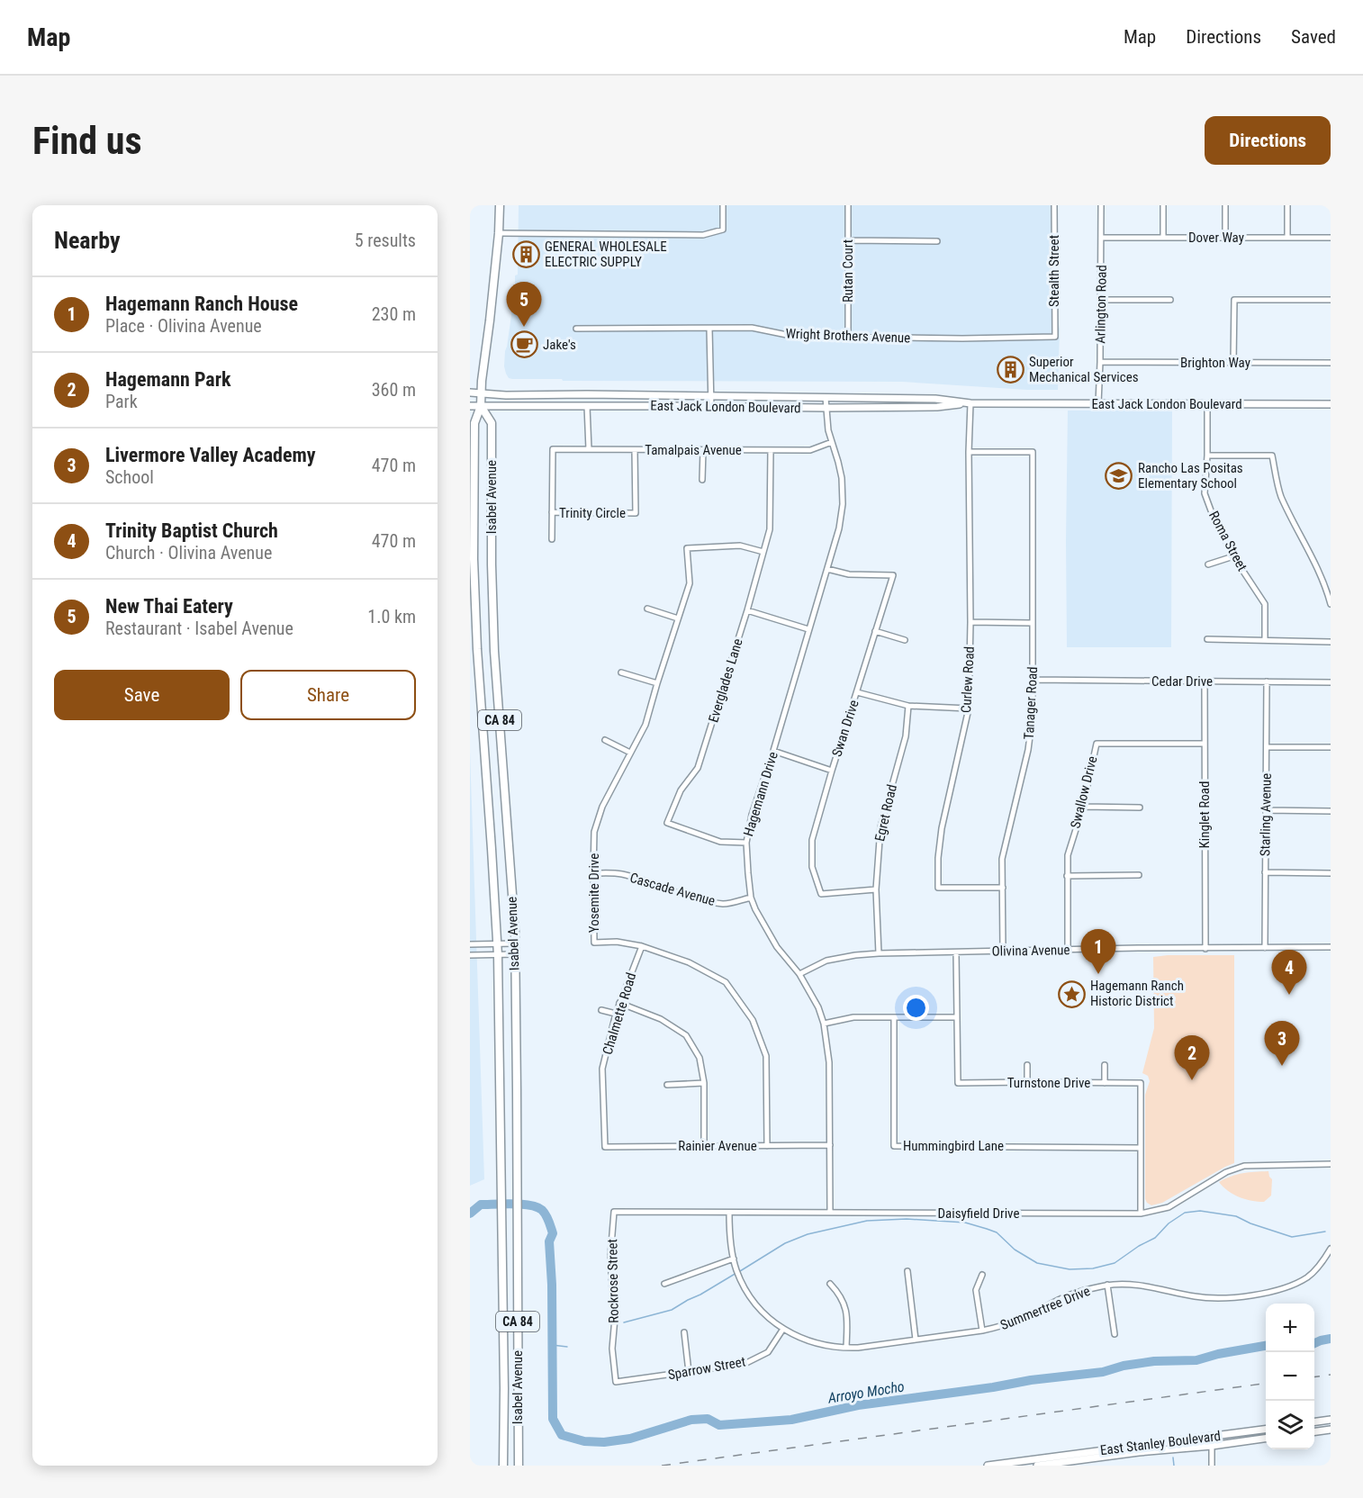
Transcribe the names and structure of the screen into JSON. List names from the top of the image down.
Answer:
{
  "streets": {
    "highway": ["Isabel Avenue", "CA 84"],
    "main road": ["East Jack London Boulevard", "East Stanley Boulevard"],
    "street": [
      "Dover Way",
      "Rutan Court",
      "Stealth Street",
      "Arlington Road",
      "Wright Brothers Avenue",
      "Brighton Way",
      "Tamalpais Avenue",
      "Trinity Circle",
      "Roma Street",
      "Curlew Road",
      "Everglades Lane",
      "Cedar Drive",
      "Tanager Road",
      "Swan Drive",
      "Swallow Drive",
      "Hagemann Drive",
      "Egret Road",
      "Kinglet Road",
      "Starling Avenue",
      "Cascade Avenue",
      "Yosemite Drive",
      "Olivina Avenue",
      "Chalmette Road",
      "Turnstone Drive",
      "Rainier Avenue",
      "Hummingbird Lane",
      "Daisyfield Drive",
      "Rockrose Street",
      "Summertree Drive",
      "Sparrow Street"
    ]
  },
  "crossings": [
    ["Dover Way", "Arlington Road"],
    ["Rutan Court", "Wright Brothers Avenue"],
    ["Stealth Street", "Wright Brothers Avenue"],
    ["Arlington Road", "Brighton Way"],
    ["Arlington Road", "East Jack London Boulevard"],
    ["East Jack London Boulevard", "Isabel Avenue"],
    ["East Jack London Boulevard", "Roma Street"],
    ["East Jack London Boulevard", "Curlew Road"],
    ["East Jack London Boulevard", "Hagemann Drive"],
    ["Tamalpais Avenue", "Trinity Circle"],
    ["Tamalpais Avenue", "Everglades Lane"],
    ["Tamalpais Avenue", "Hagemann Drive"],
    ["Curlew Road", "Tanager Road"],
    ["Everglades Lane", "Hagemann Drive"],
    ["Everglades Lane", "Yosemite Drive"],
    ["Cedar Drive", "Tanager Road"],
    ["Cedar Drive", "Kinglet Road"],
    ["Cedar Drive", "Starling Avenue"],
    ["Tanager Road", "Olivina Avenue"],
    ["Swan Drive", "Hagemann Drive"],
    ["Swan Drive", "Egret Road"],
    ["Swallow Drive", "Kinglet Road"],
    ["Swallow Drive", "Olivina Avenue"],
    ["Hagemann Drive", "Cascade Avenue"],
    ["Hagemann Drive", "Olivina Avenue"],
    ["Hagemann Drive", "Rainier Avenue"],
    ["Hagemann Drive", "Daisyfield Drive"],
    ["Egret Road", "Olivina Avenue"],
    ["Kinglet Road", "Olivina Avenue"],
    ["Starling Avenue", "Olivina Avenue"],
    ["Cascade Avenue", "Yosemite Drive"],
    ["Yosemite Drive", "Chalmette Road"],
    ["Yosemite Drive", "Rainier Avenue"],
    ["Olivina Avenue", "Turnstone Drive"],
    ["Chalmette Road", "Rainier Avenue"],
    ["Turnstone Drive", "Hummingbird Lane"],
    ["Turnstone Drive", "Daisyfield Drive"],
    ["Daisyfield Drive", "Rockrose Street"],
    ["Daisyfield Drive", "Summertree Drive"],
    ["Rockrose Street", "Sparrow Street"],
    ["Summertree Drive", "Sparrow Street"]
  ],
  "water": ["Arroyo Mocho"],
  "places": {
    "building": ["GENERAL WHOLESALE ELECTRIC SUPPLY", "Superior Mechanical Services"],
    "cafe": ["Jake's"],
    "school or university": ["Rancho Las Positas Elementary School"],
    "place": ["Hagemann Ranch Historic District"]
  },
  "page": {
    "header": "Map",
    "nav": ["Map", "Directions", "Saved"],
    "buttons": [
      "Directions",
      ["Save", "Share"]
    ],
    "title": "Find us",
    "heading": ["Nearby", "5 results"],
    "list": [
      {
        "mark": "1",
        "name": "Hagemann Ranch House",
        "note": "Place · Olivina Avenue",
        "value": "230 m"
      },
      {
        "mark": "2",
        "name": "Hagemann Park",
        "note": "Park",
        "value": "360 m"
      },
      {
        "mark": "3",
        "name": "Livermore Valley Academy",
        "note": "School",
        "value": "470 m"
      },
      {
        "mark": "4",
        "name": "Trinity Baptist Church",
        "note": "Church · Olivina Avenue",
        "value": "470 m"
      },
      {
        "mark": "5",
        "name": "New Thai Eatery",
        "note": "Restaurant · Isabel Avenue",
        "value": "1.0 km"
      }
    ],
    "pins": [
      "5",
      "1",
      "4",
      "3",
      "2"
    ],
    "map_buttons": ["+", "−"]
  }
}
